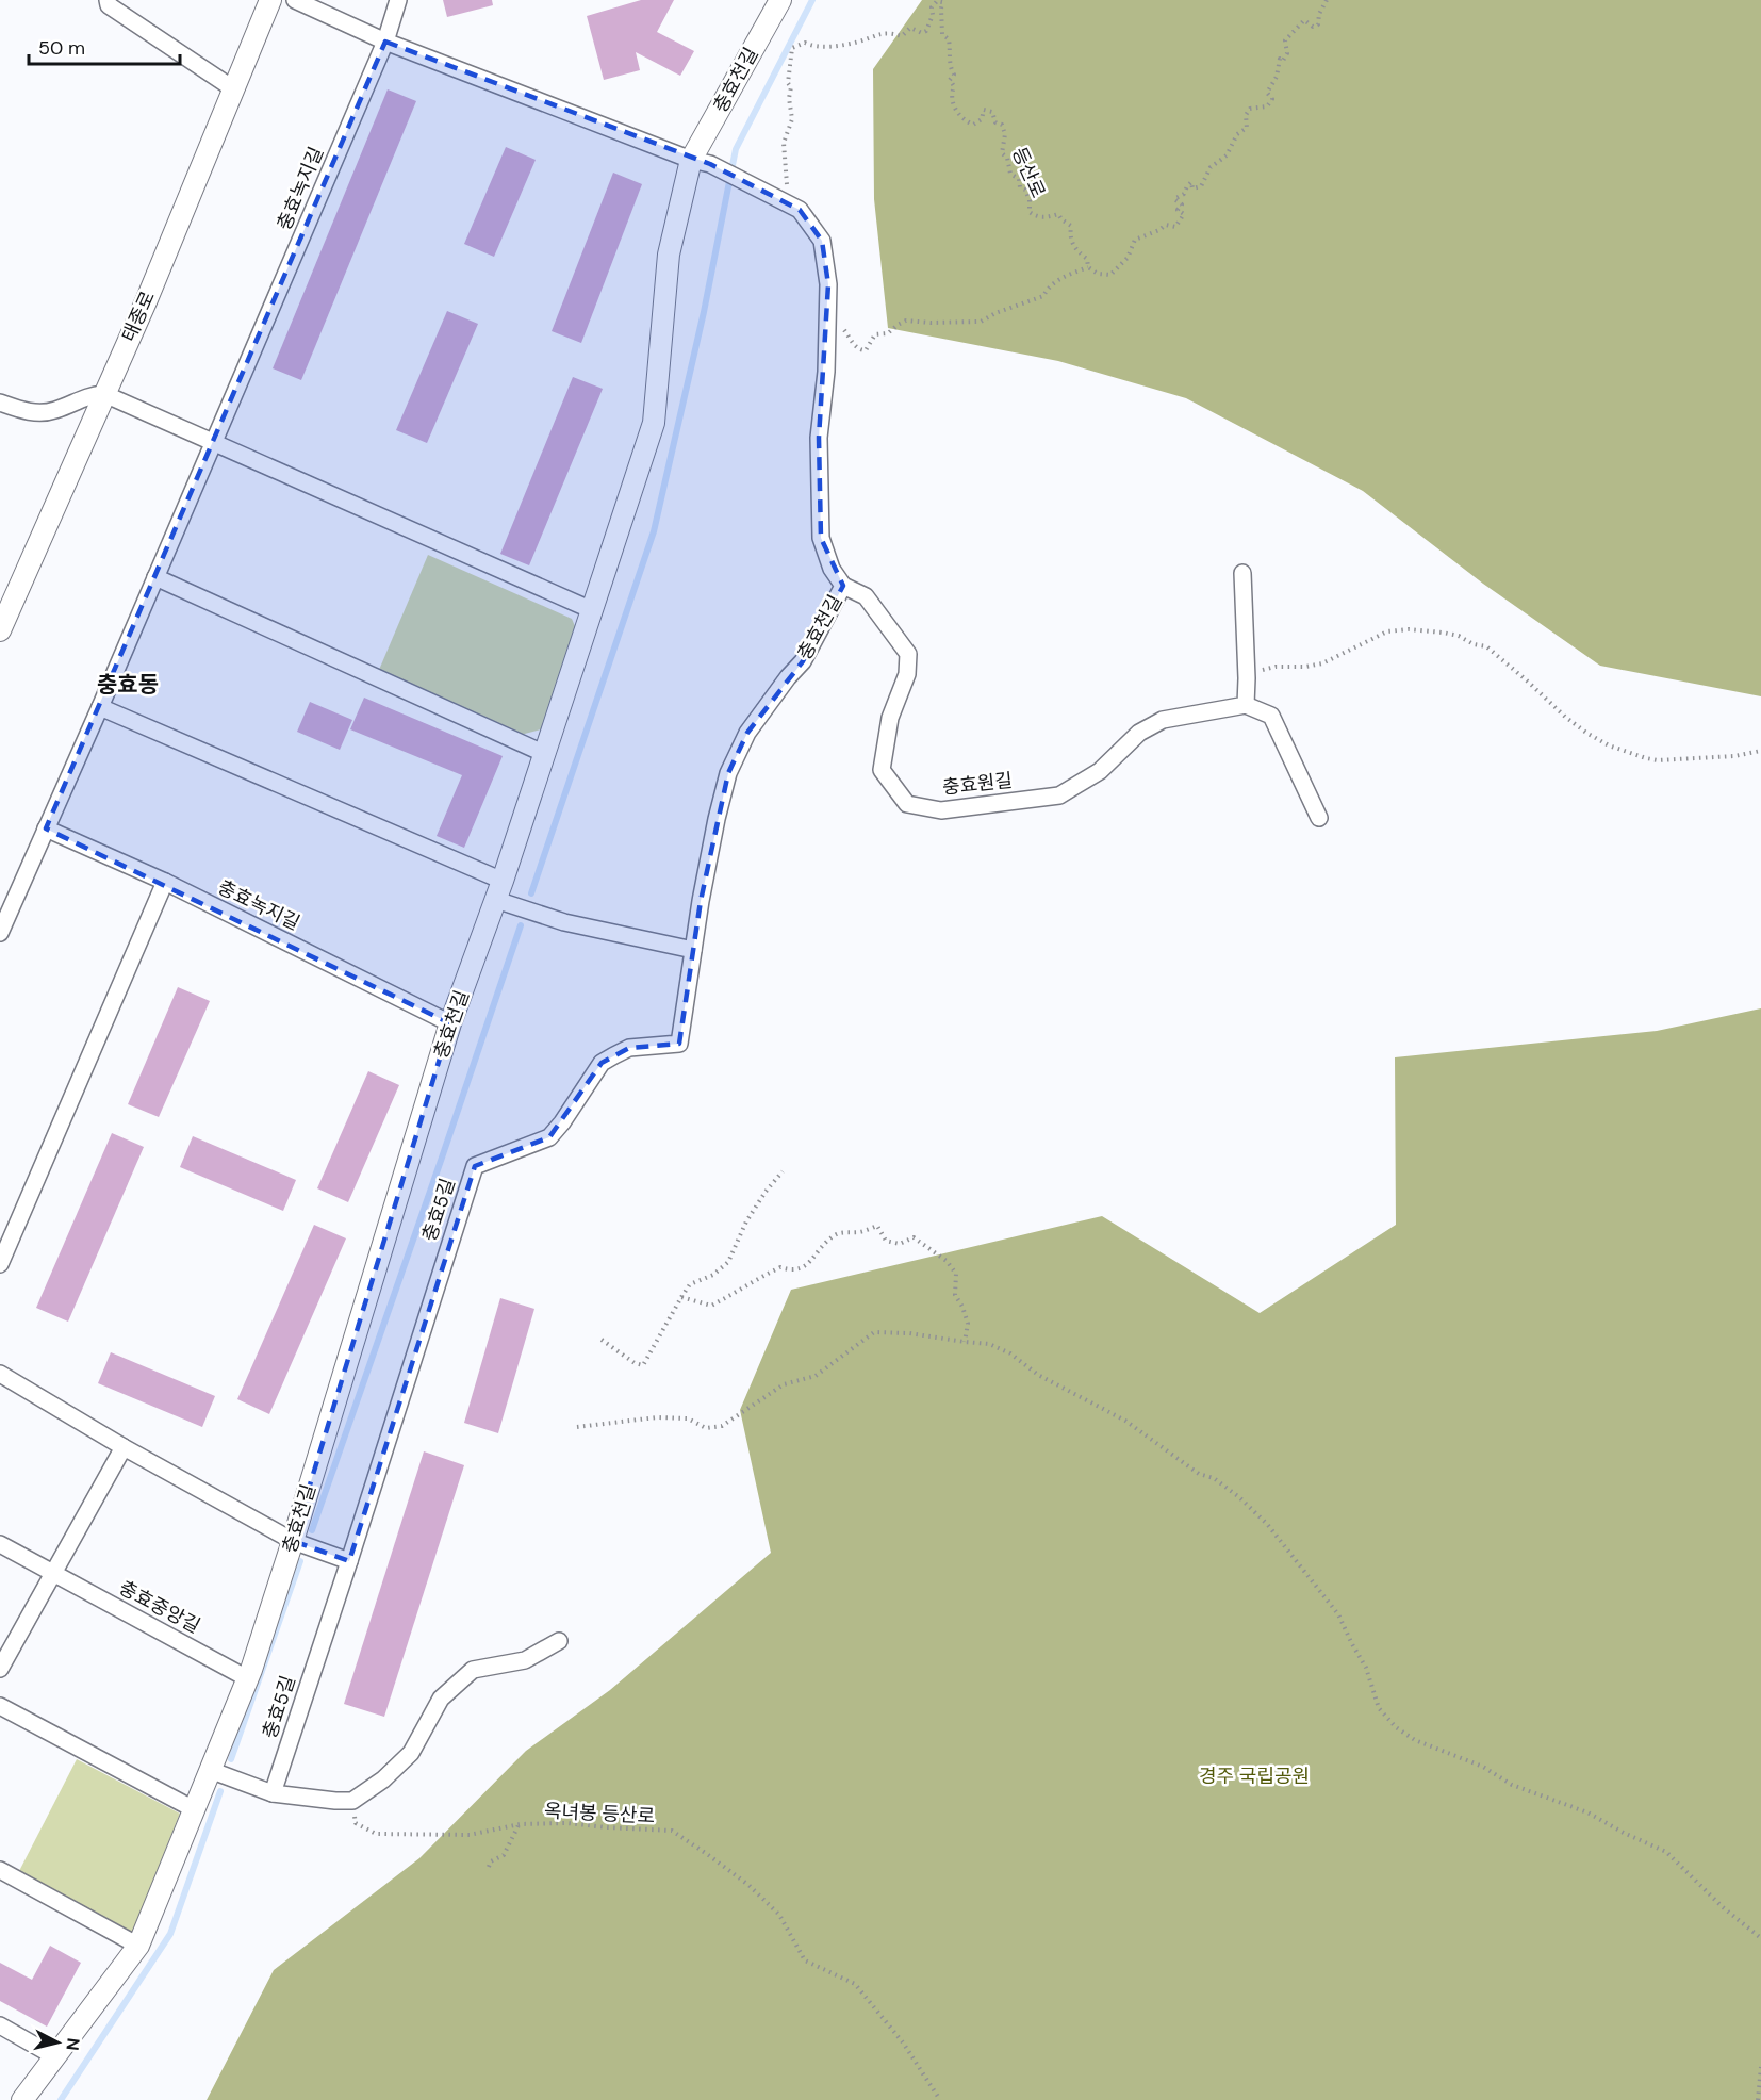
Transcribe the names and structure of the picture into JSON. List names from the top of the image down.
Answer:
{
  "streets": {
    "street": [
      "충효천길",
      "충효녹지길",
      "태종로",
      "충효원길",
      "충효5길",
      "충효중앙길"
    ],
    "path": ["등산로", "옥녀봉 등산로"]
  },
  "crossings": [
    ["충효천길", "등산로"],
    ["충효천길", "충효녹지길"],
    ["충효천길", "충효원길"],
    ["충효천길", "충효5길"],
    ["충효천길", "충효중앙길"]
  ],
  "districts": ["충효동"],
  "parks": ["경주 국립공원"],
  "scale_bar": "50 m",
  "north": "right"
}
